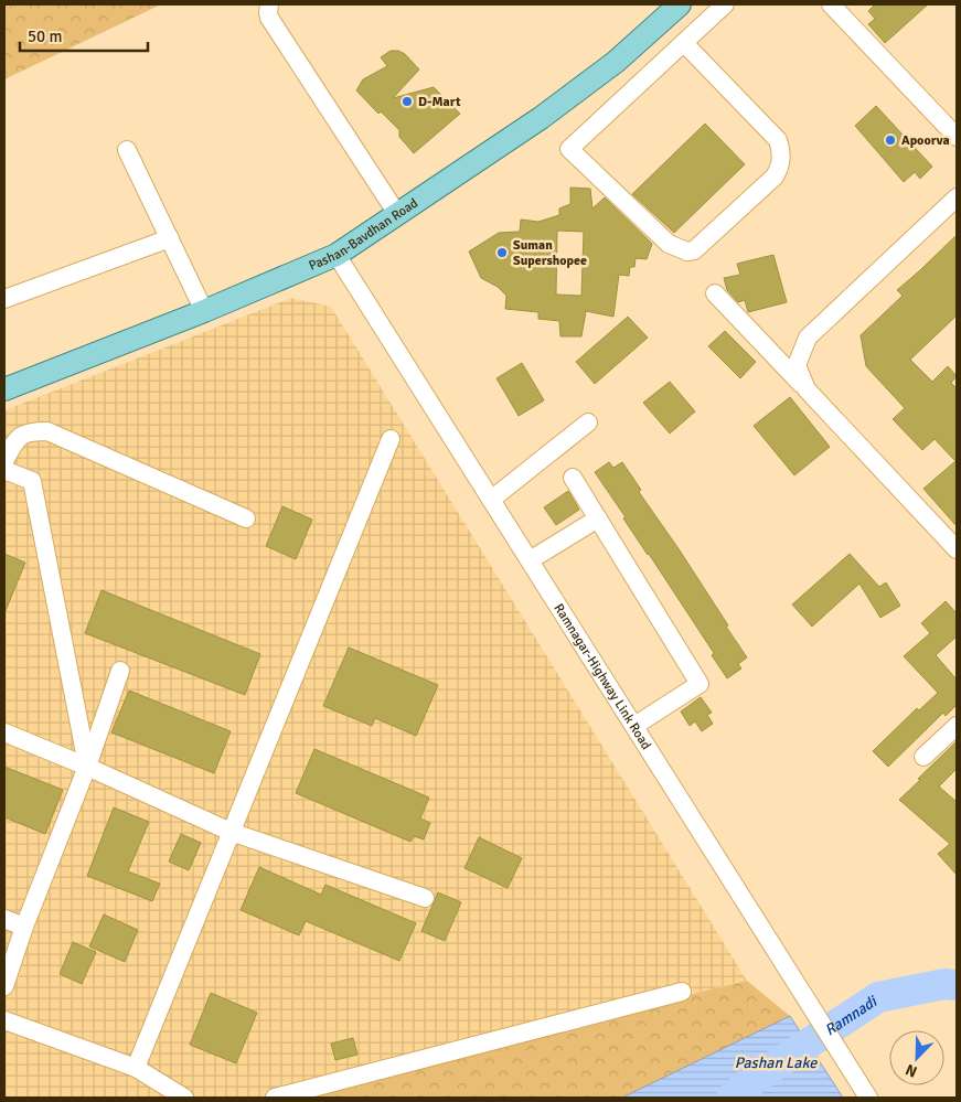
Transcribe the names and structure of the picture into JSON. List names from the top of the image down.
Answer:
{
  "streets": {
    "main road": ["Pashan-Bavdhan Road"],
    "street": ["Ramnagar-Highway Link Road"]
  },
  "crossings": [
    ["Pashan-Bavdhan Road", "Ramnagar-Highway Link Road"]
  ],
  "water": ["Ramnadi", "Pashan Lake"],
  "places": ["D-Mart", "Apoorva", "Suman Supershopee"],
  "scale_bar": "50 m",
  "north": "bottom left"
}
